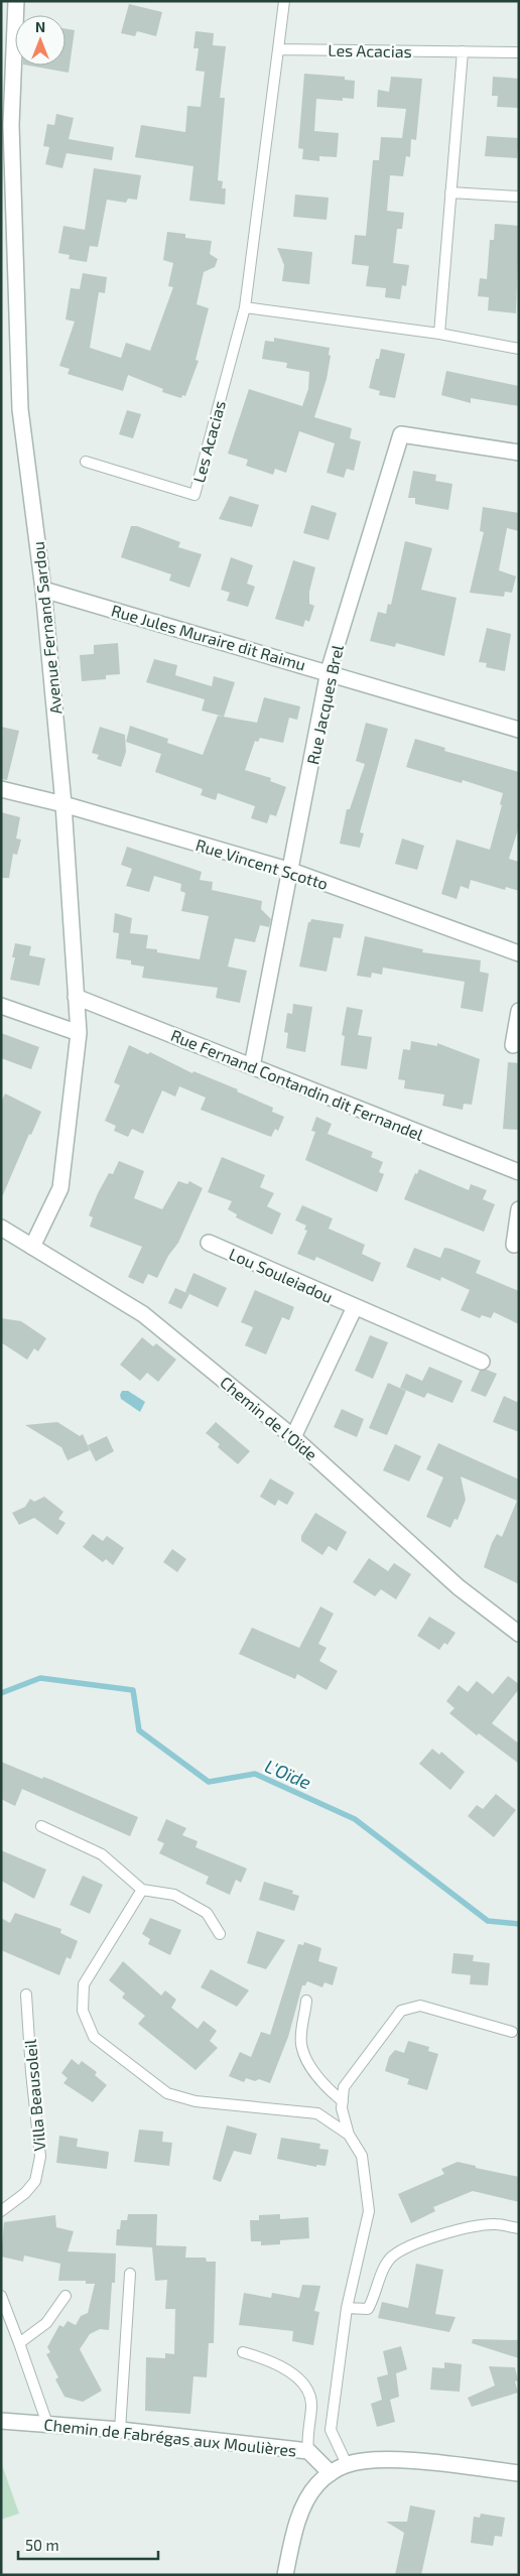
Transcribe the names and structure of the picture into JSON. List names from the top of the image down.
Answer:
{
  "streets": {
    "street": [
      "Avenue Fernand Sardou",
      "Rue Jules Muraire dit Raimu",
      "Rue Jacques Brel",
      "Rue Vincent Scotto",
      "Rue Fernand Contandin dit Fernandel",
      "Lou Souleiadou",
      "Chemin de l'Oïde",
      "Chemin de Fabrégas aux Moulières"
    ],
    "lane": ["Les Acacias", "Villa Beausoleil"]
  },
  "crossings": [
    ["Avenue Fernand Sardou", "Rue Jules Muraire dit Raimu"],
    ["Avenue Fernand Sardou", "Rue Vincent Scotto"],
    ["Avenue Fernand Sardou", "Rue Fernand Contandin dit Fernandel"],
    ["Avenue Fernand Sardou", "Chemin de l'Oïde"],
    ["Rue Jules Muraire dit Raimu", "Rue Jacques Brel"],
    ["Rue Jacques Brel", "Rue Vincent Scotto"],
    ["Rue Jacques Brel", "Rue Fernand Contandin dit Fernandel"],
    ["Lou Souleiadou", "Chemin de l'Oïde"]
  ],
  "water": ["L'Oïde"],
  "scale_bar": "50 m",
  "north": "top"
}
